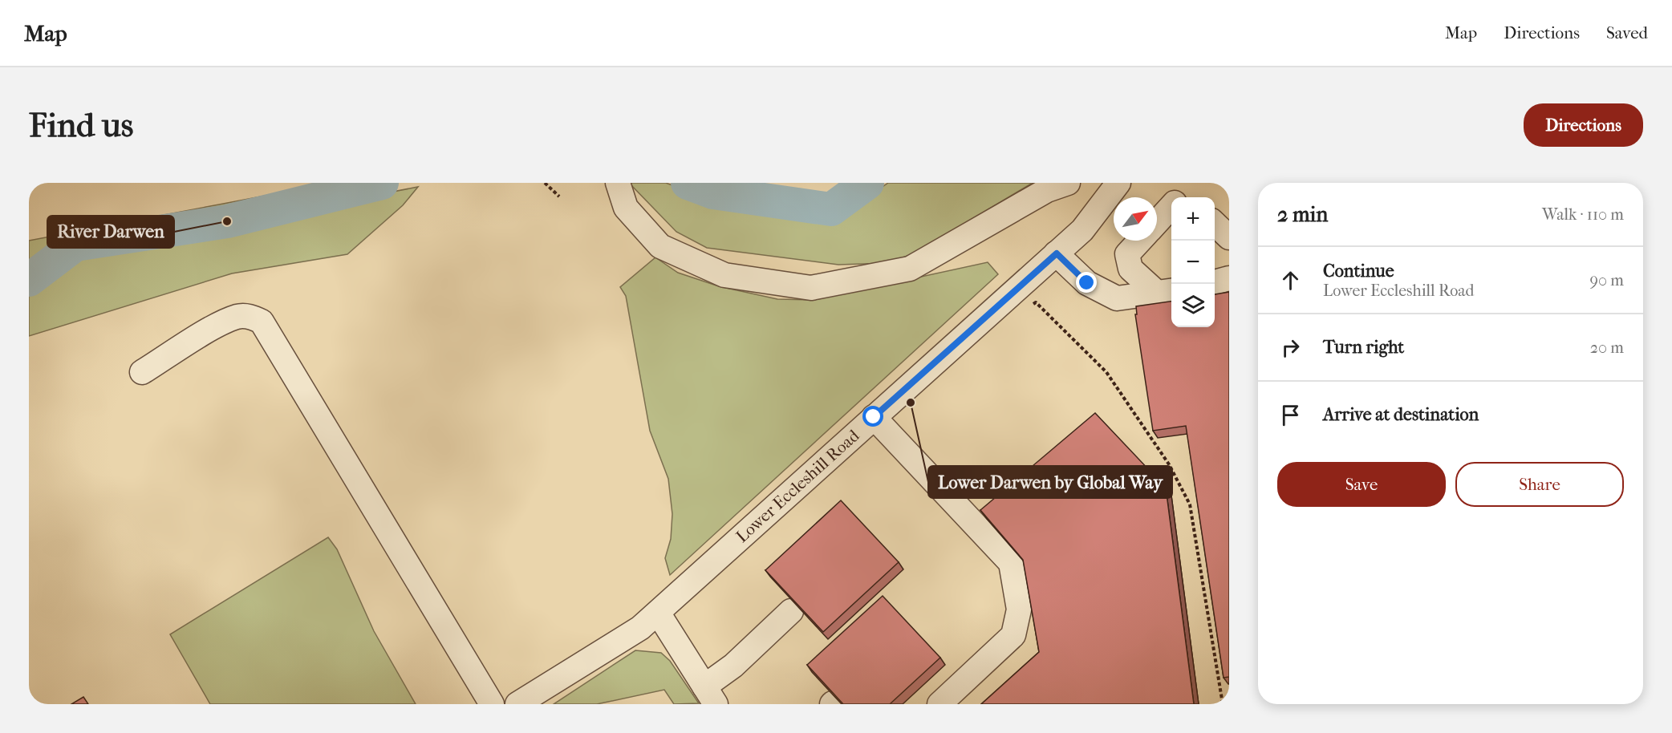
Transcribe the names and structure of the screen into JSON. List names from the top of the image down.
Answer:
{
  "streets": {
    "street": ["Lower Eccleshill Road"]
  },
  "places": ["River Darwen", "Lower Darwen by Global Way"],
  "north": "top right",
  "page": {
    "header": "Map",
    "nav": ["Map", "Directions", "Saved"],
    "buttons": [
      "Directions",
      ["Save", "Share"]
    ],
    "title": "Find us",
    "heading": ["2 min", "Walk · 110 m"],
    "map_buttons": ["+", "−"],
    "list": [
      ["Continue", "Lower Eccleshill Road", "90 m"],
      ["Turn right", "20 m"],
      "Arrive at destination"
    ]
  }
}
